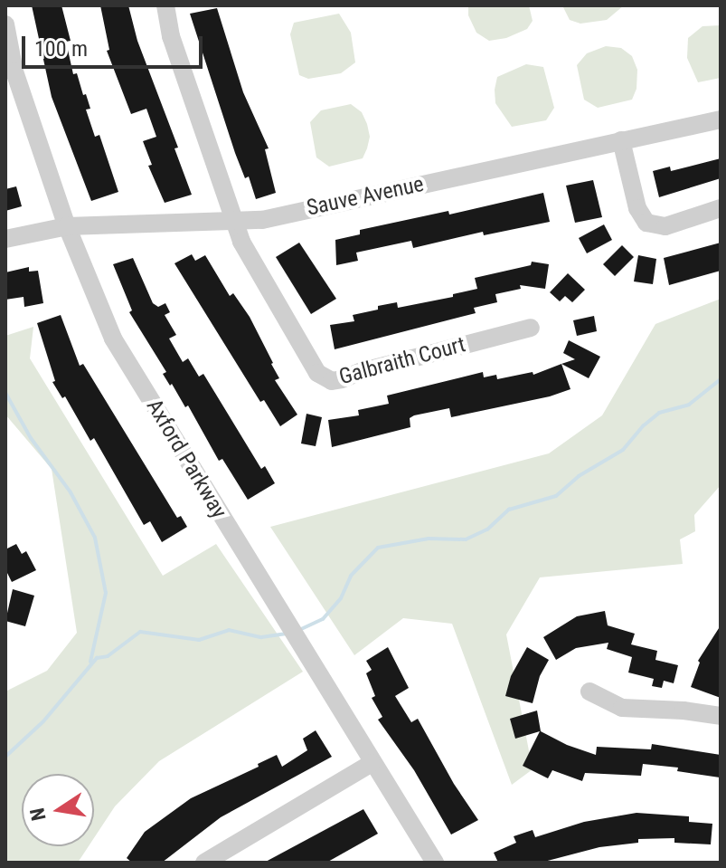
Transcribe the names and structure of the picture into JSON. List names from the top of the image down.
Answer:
{
  "streets": {
    "street": ["Sauve Avenue", "Galbraith Court", "Axford Parkway"]
  },
  "crossings": [
    ["Sauve Avenue", "Galbraith Court"],
    ["Sauve Avenue", "Axford Parkway"]
  ],
  "scale_bar": "100 m",
  "north": "left"
}
